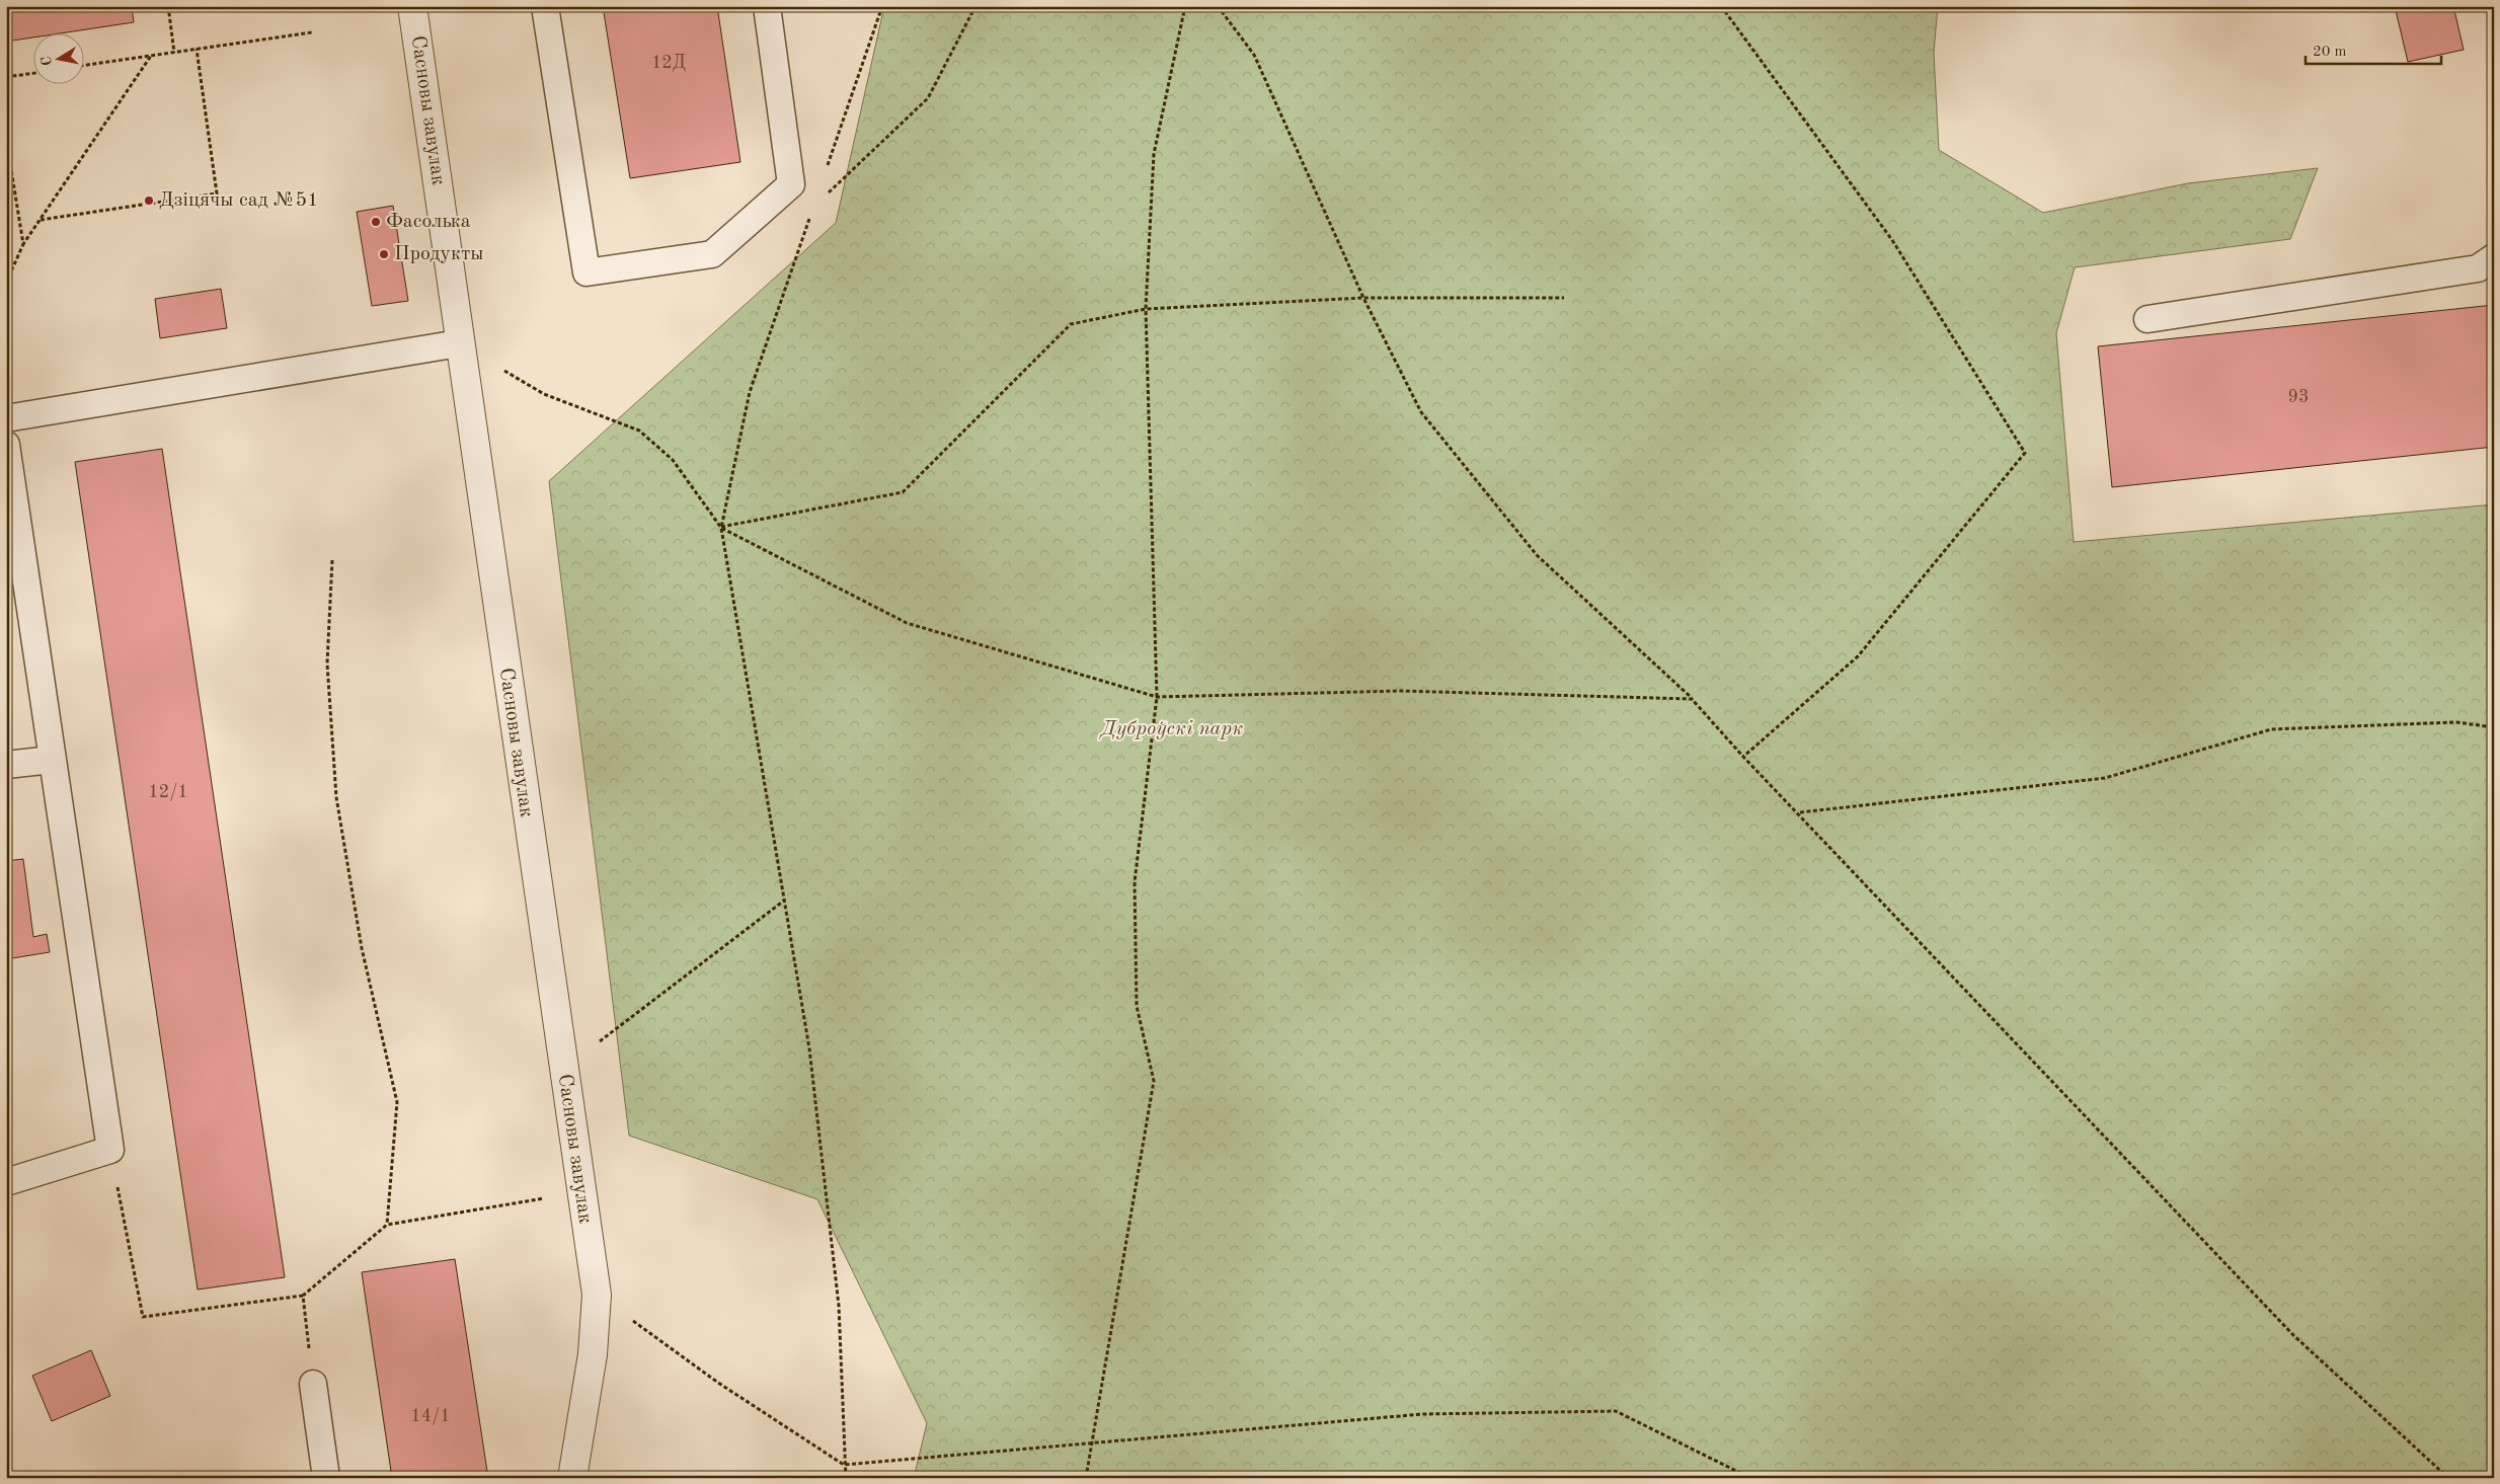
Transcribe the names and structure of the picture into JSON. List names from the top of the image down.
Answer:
{
  "streets": {
    "street": ["Сасновы завулак"]
  },
  "parks": ["Дуброўскі парк"],
  "places": ["Дзіцячы сад №51", "Фасолька", "Продукты"],
  "house_numbers": [
    "12Д",
    "93",
    "12/1",
    "14/1"
  ],
  "scale_bar": "20 m",
  "north": "left"
}
